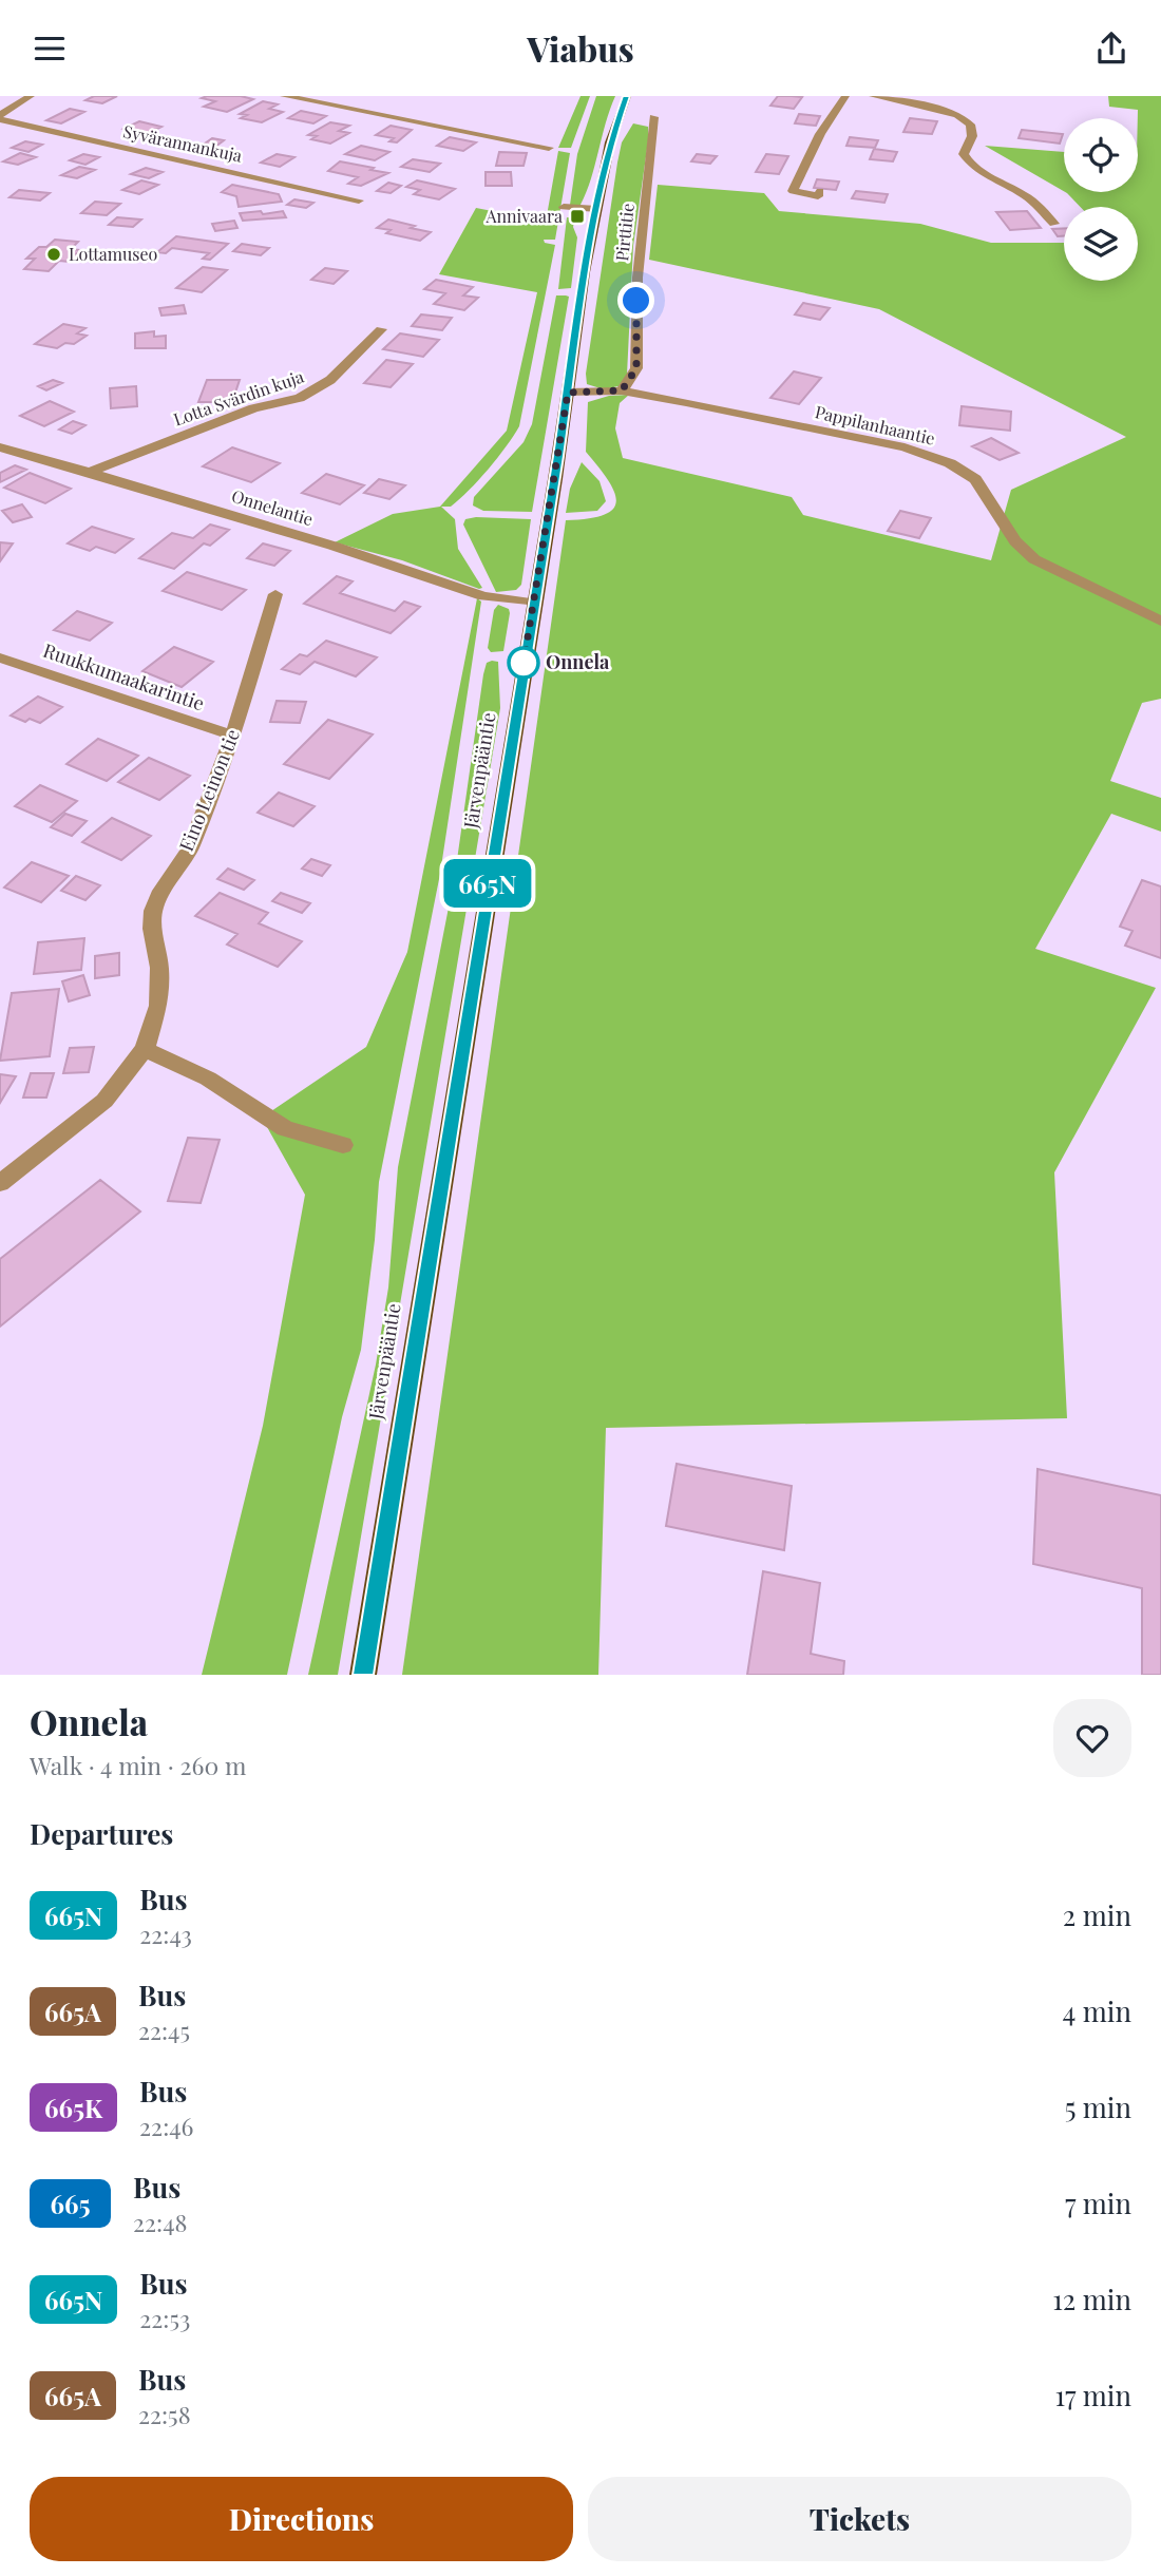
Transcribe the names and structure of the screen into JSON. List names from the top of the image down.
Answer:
{
  "streets": {
    "main road": ["Järvenpääntie"],
    "street": [
      "Syvärannankuja",
      "Pirttitie",
      "Lotta Svärdin kuja",
      "Pappilanhaantie",
      "Onnelantie",
      "Ruukkumaakarintie",
      "Eino Leinon tie"
    ]
  },
  "crossings": [
    ["Pirttitie", "Pappilanhaantie"],
    ["Lotta Svärdin kuja", "Onnelantie"],
    ["Pappilanhaantie", "Järvenpääntie"],
    ["Onnelantie", "Järvenpääntie"],
    ["Ruukkumaakarintie", "Eino Leinon tie"]
  ],
  "places": {
    "transit": ["Annivaara"],
    "other": ["Lottamuseo", "Onnela"]
  },
  "lines": ["bus line 665N"],
  "page": {
    "header": "Viabus",
    "on_map": "665N",
    "heading": [
      ["Onnela", "Walk · 4 min · 260 m"],
      "Departures"
    ],
    "list": [
      {
        "mark": "665N",
        "name": "Bus",
        "note": "22:43",
        "value": "2 min"
      },
      {
        "mark": "665A",
        "name": "Bus",
        "note": "22:45",
        "value": "4 min"
      },
      {
        "mark": "665K",
        "name": "Bus",
        "note": "22:46",
        "value": "5 min"
      },
      {
        "mark": "665",
        "name": "Bus",
        "note": "22:48",
        "value": "7 min"
      },
      {
        "mark": "665N",
        "name": "Bus",
        "note": "22:53",
        "value": "12 min"
      },
      {
        "mark": "665A",
        "name": "Bus",
        "note": "22:58",
        "value": "17 min"
      }
    ],
    "buttons": ["Directions", "Tickets"]
  }
}
